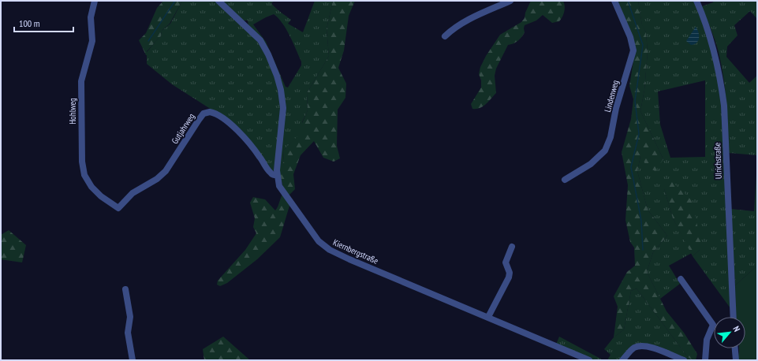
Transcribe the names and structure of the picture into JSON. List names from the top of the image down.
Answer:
{
  "streets": {
    "street": [
      "Lindenweg",
      "Hohlweg",
      "Gutjahrweg",
      "Ulrichstraße",
      "Kiernbergstraße"
    ]
  },
  "crossings": [
    ["Hohlweg", "Gutjahrweg"],
    ["Gutjahrweg", "Kiernbergstraße"]
  ],
  "scale_bar": "100 m",
  "north": "top right"
}
